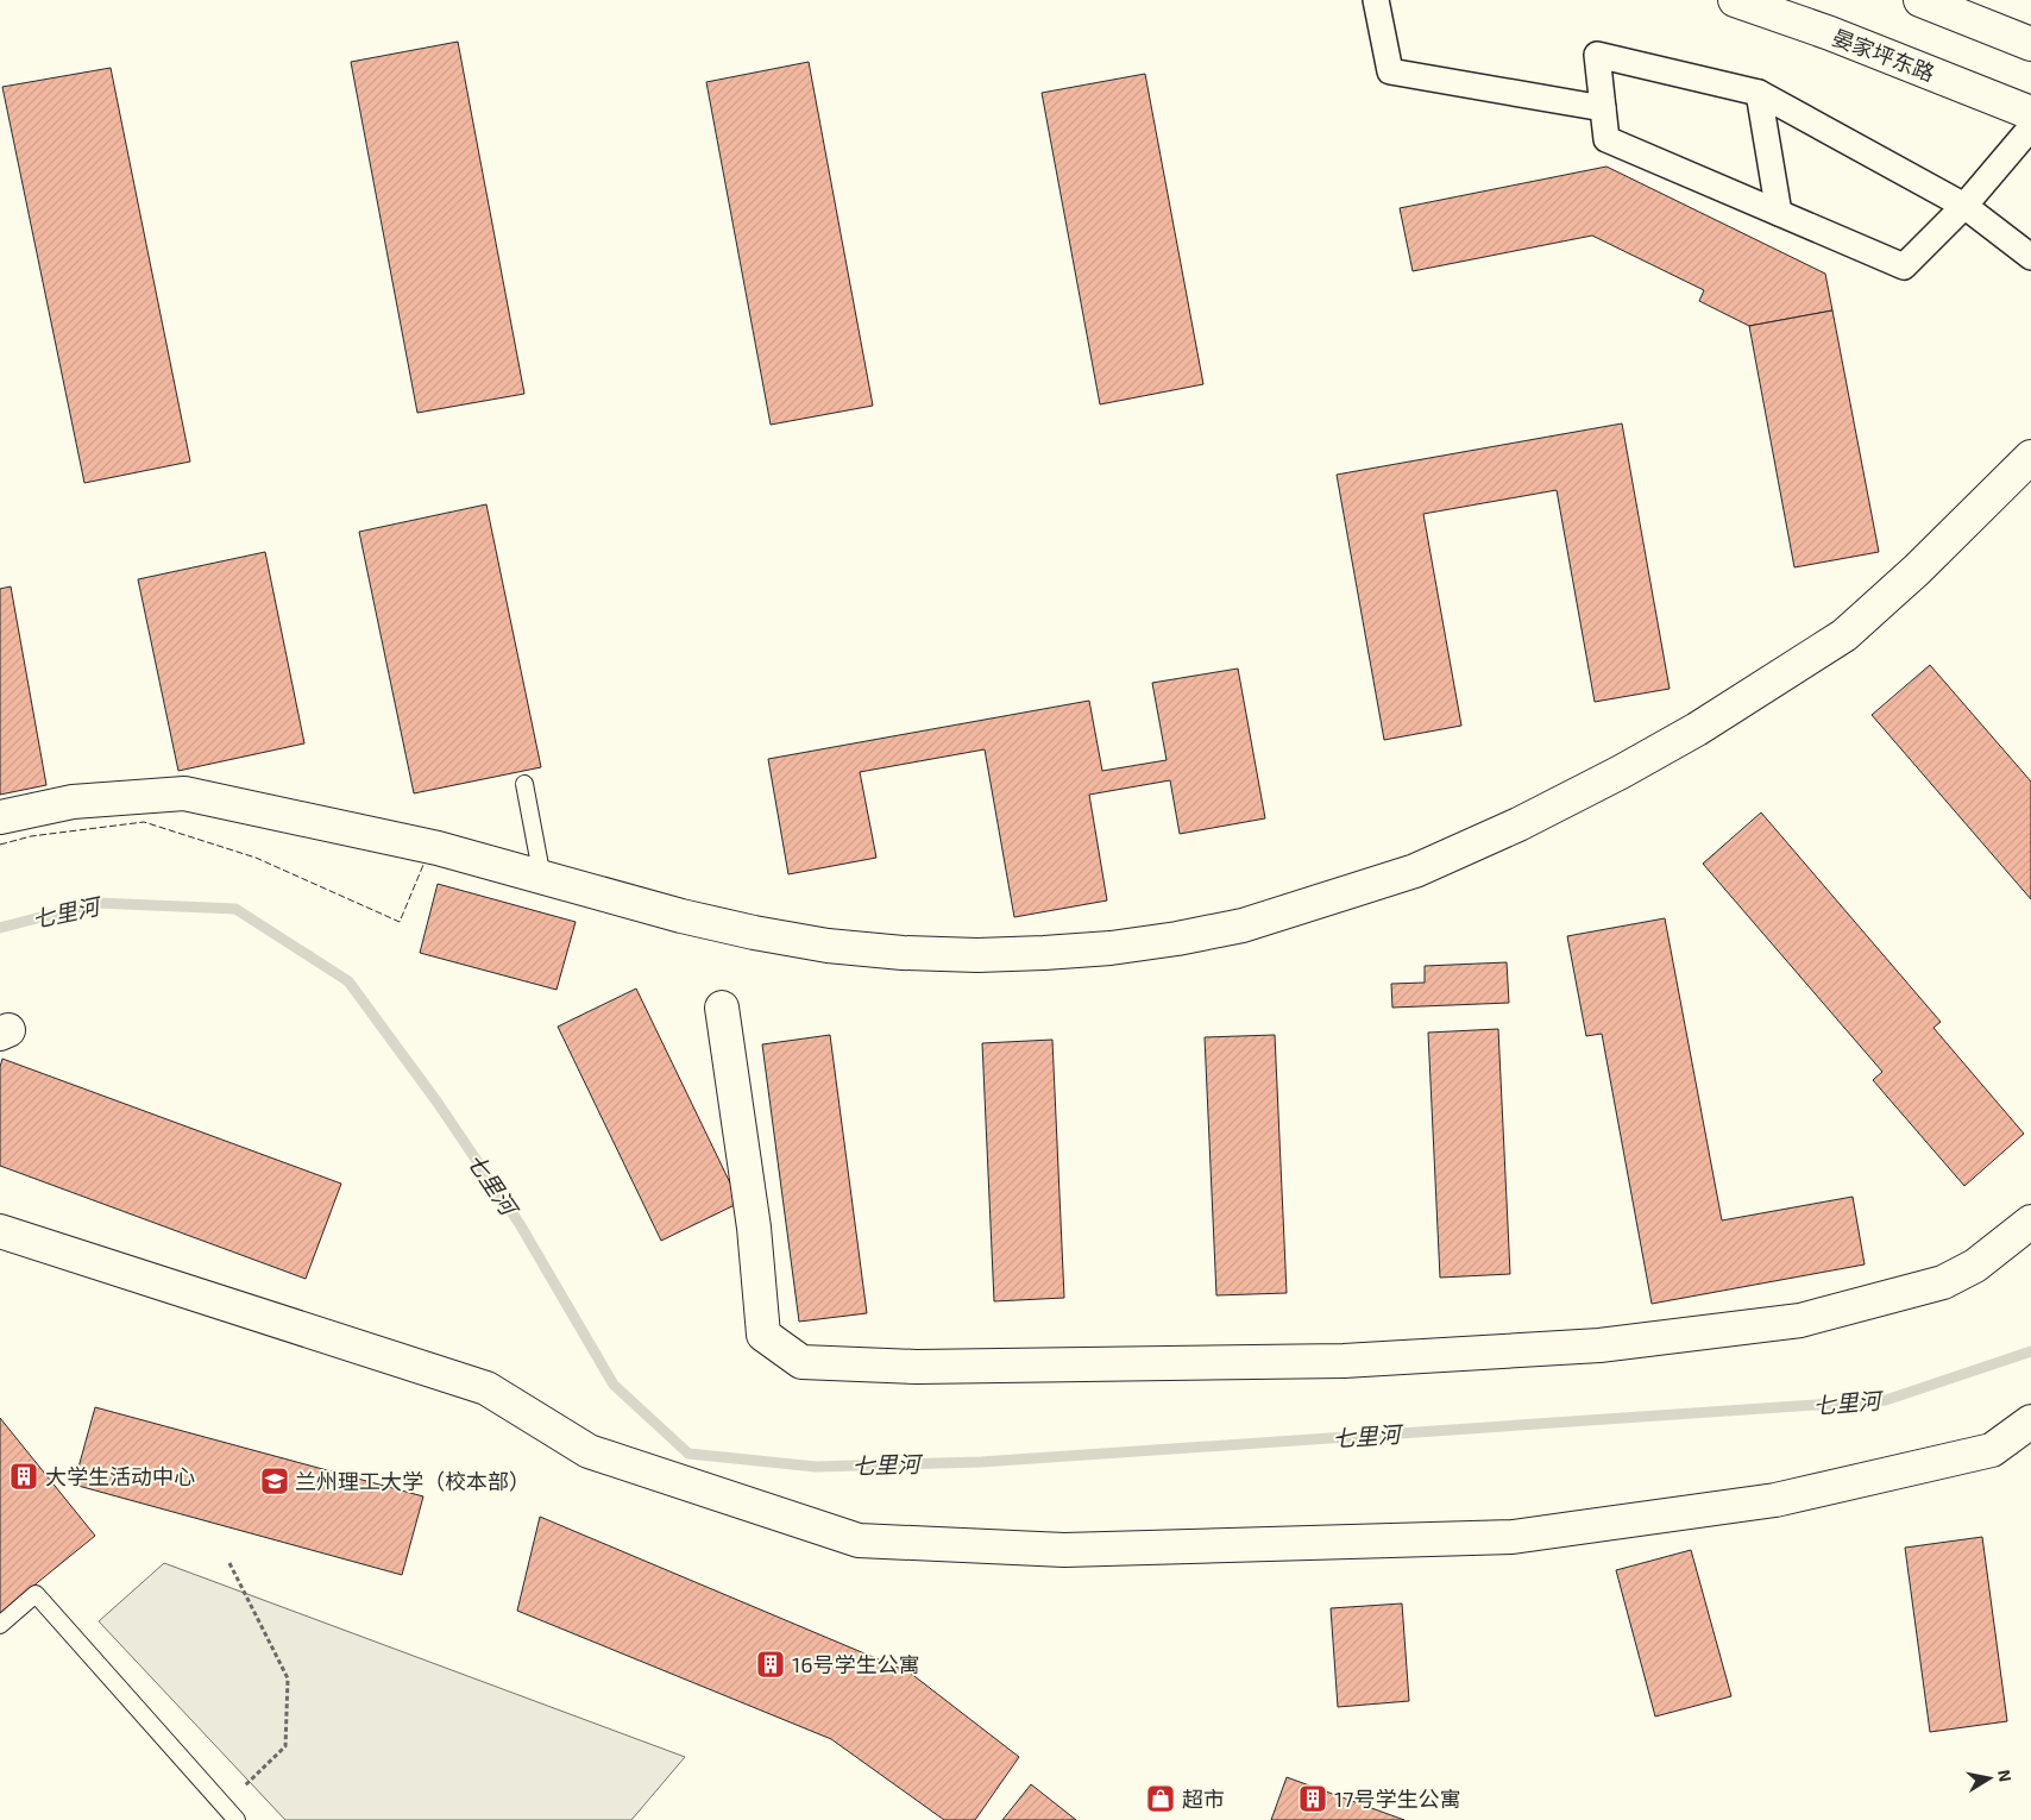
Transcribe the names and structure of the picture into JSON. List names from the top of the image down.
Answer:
{
  "streets": {
    "main road": ["晏家坪东路"]
  },
  "water": ["七里河"],
  "places": {
    "building": ["大学生活动中心", "16号学生公寓", "17号学生公寓"],
    "school or university": ["兰州理工大学（校本部）"],
    "shop": ["超市"]
  },
  "north": "right"
}
